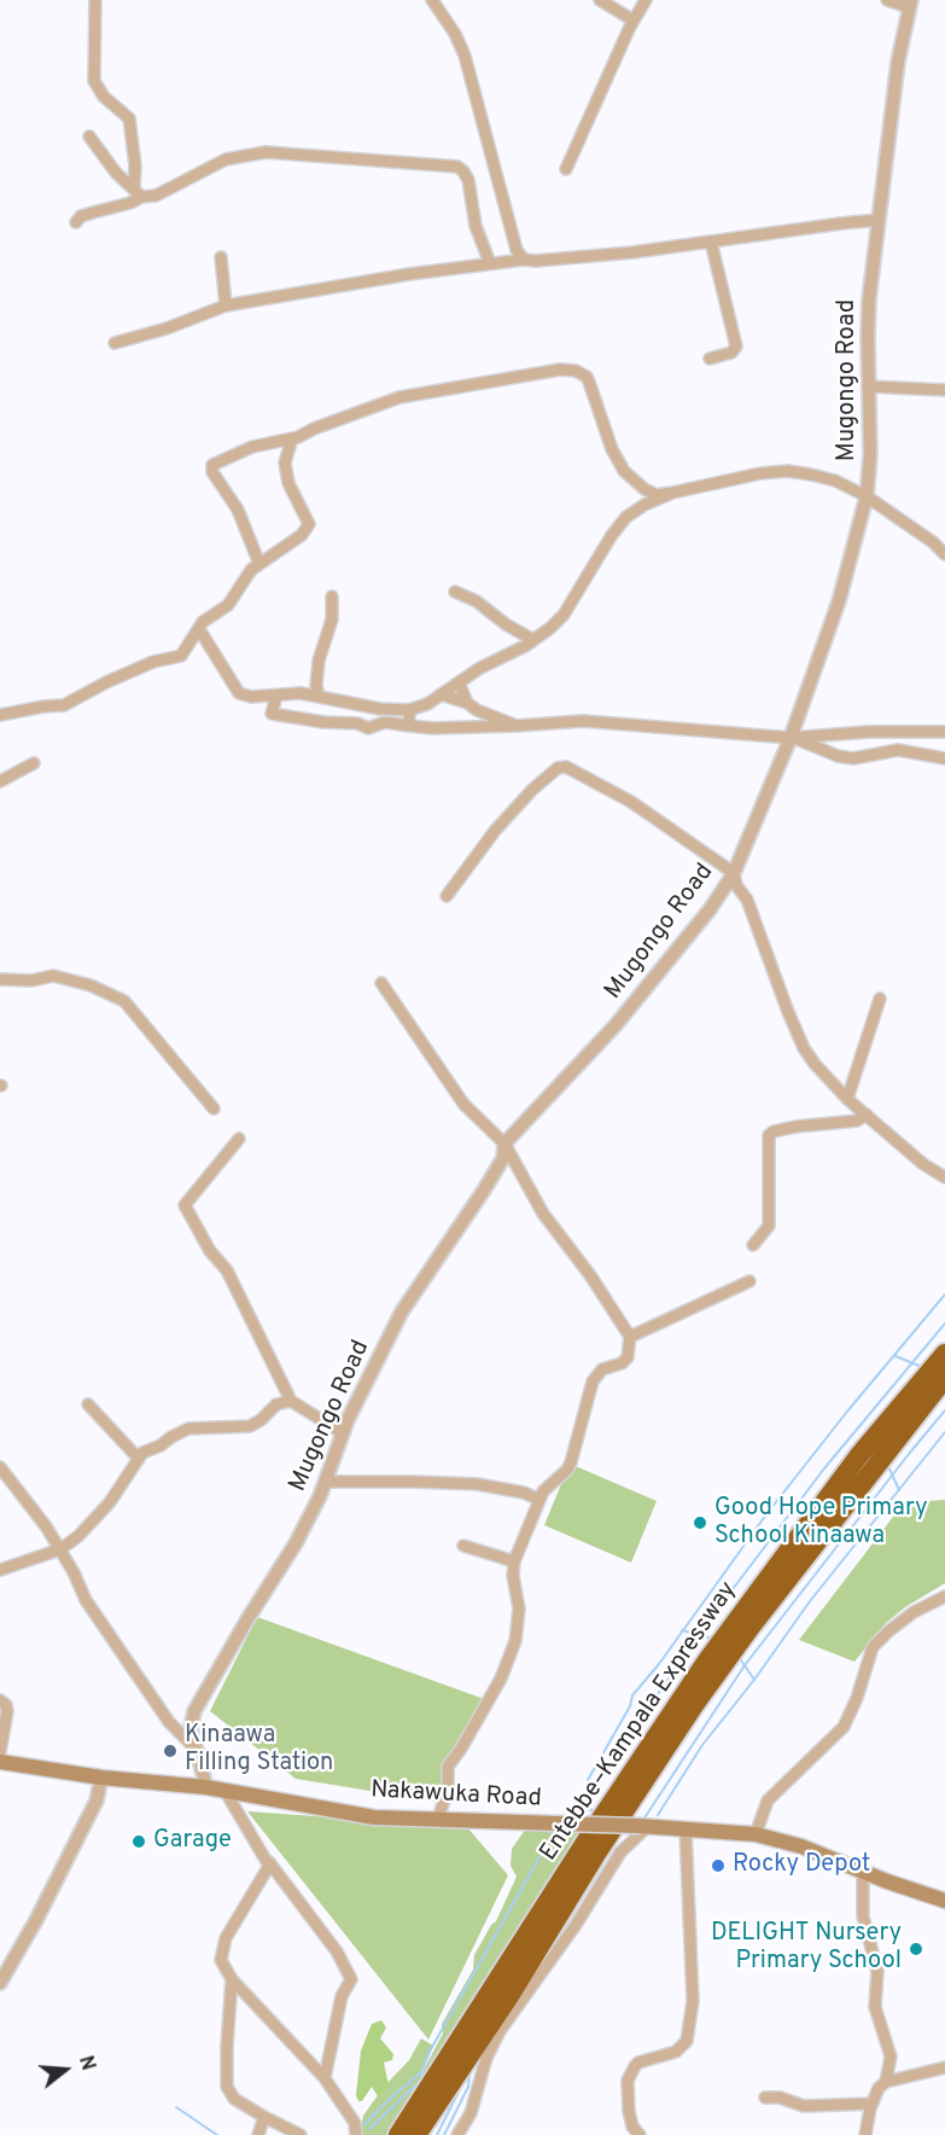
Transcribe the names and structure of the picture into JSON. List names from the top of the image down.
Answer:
{
  "streets": {
    "highway": ["Entebbe–Kampala Expressway"],
    "main road": ["Nakawuka Road"],
    "street": ["Mugongo Road"]
  },
  "crossings": [
    ["Mugongo Road", "Nakawuka Road"]
  ],
  "places": [
    "Good Hope Primary School Kinaawa",
    "Kinaawa Filling Station",
    "Garage",
    "Rocky Depot",
    "DELIGHT Nursery Primary School"
  ],
  "north": "right"
}
